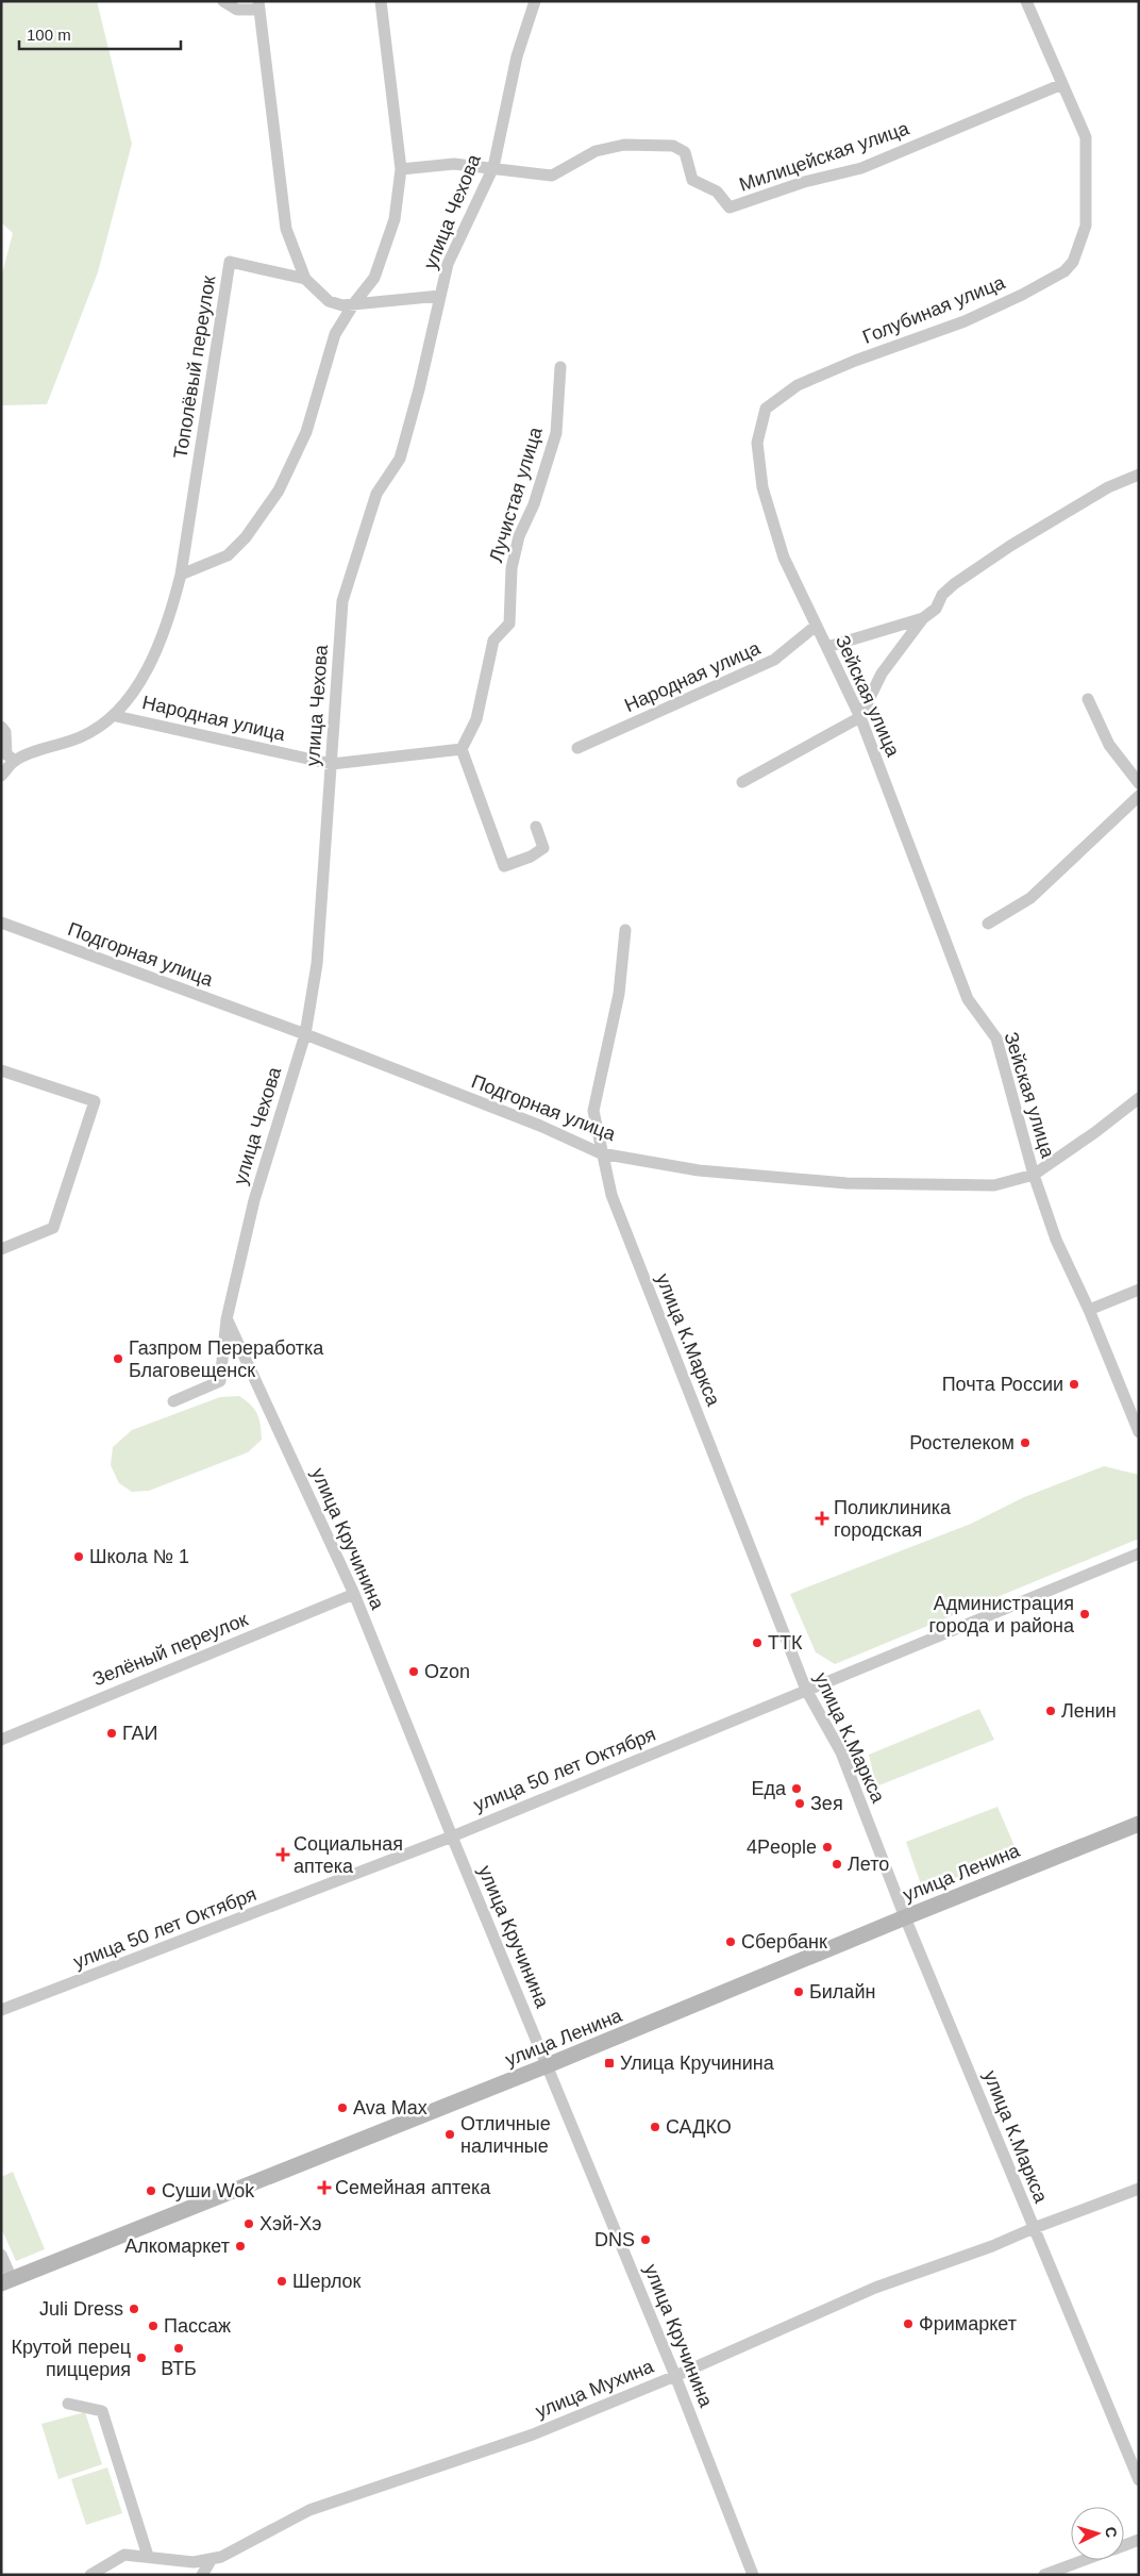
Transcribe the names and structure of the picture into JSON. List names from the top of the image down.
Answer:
{
  "streets": {
    "main road": ["улица Ленина"],
    "street": [
      "Милицейская улица",
      "улица Чехова",
      "Голубиная улица",
      "Тополёвый переулок",
      "Лучистая улица",
      "Народная улица",
      "Зейская улица",
      "Подгорная улица",
      "улица К.Маркса",
      "улица Кручинина",
      "Зелёный переулок",
      "улица 50 лет Октября",
      "улица Мухина"
    ]
  },
  "crossings": [
    ["Милицейская улица", "улица Чехова"],
    ["Милицейская улица", "Голубиная улица"],
    ["улица Чехова", "Народная улица"],
    ["улица Чехова", "Подгорная улица"],
    ["улица Чехова", "улица Кручинина"],
    ["Голубиная улица", "Народная улица"],
    ["Голубиная улица", "Зейская улица"],
    ["Лучистая улица", "Народная улица"],
    ["Народная улица", "Зейская улица"],
    ["Зейская улица", "Подгорная улица"],
    ["Подгорная улица", "улица К.Маркса"],
    ["улица К.Маркса", "улица 50 лет Октября"],
    ["улица К.Маркса", "улица Ленина"],
    ["улица К.Маркса", "улица Мухина"],
    ["улица Кручинина", "Зелёный переулок"],
    ["улица Кручинина", "улица 50 лет Октября"],
    ["улица Кручинина", "улица Ленина"],
    ["улица Кручинина", "улица Мухина"]
  ],
  "places": {
    "other": [
      "Газпром Переработка Благовещенск",
      "Почта России",
      "Ростелеком",
      "Школа № 1",
      "Администрация города и района",
      "ТТК",
      "Ozon",
      "Ленин",
      "ГАИ",
      "Еда",
      "Зея",
      "4People",
      "Лето",
      "Сбербанк",
      "Билайн",
      "Ava Max",
      "САДКО",
      "Отличные наличные",
      "Суши Wok",
      "Хэй-Хэ",
      "DNS",
      "Алкомаркет",
      "Шерлок",
      "Juli Dress",
      "Фримаркет",
      "Пассаж",
      "ВТБ",
      "Крутой перец пиццерия"
    ],
    "health": ["Поликлиника городская", "Социальная аптека", "Семейная аптека"],
    "transit": ["Улица Кручинина"]
  },
  "scale_bar": "100 m",
  "north": "right"
}
